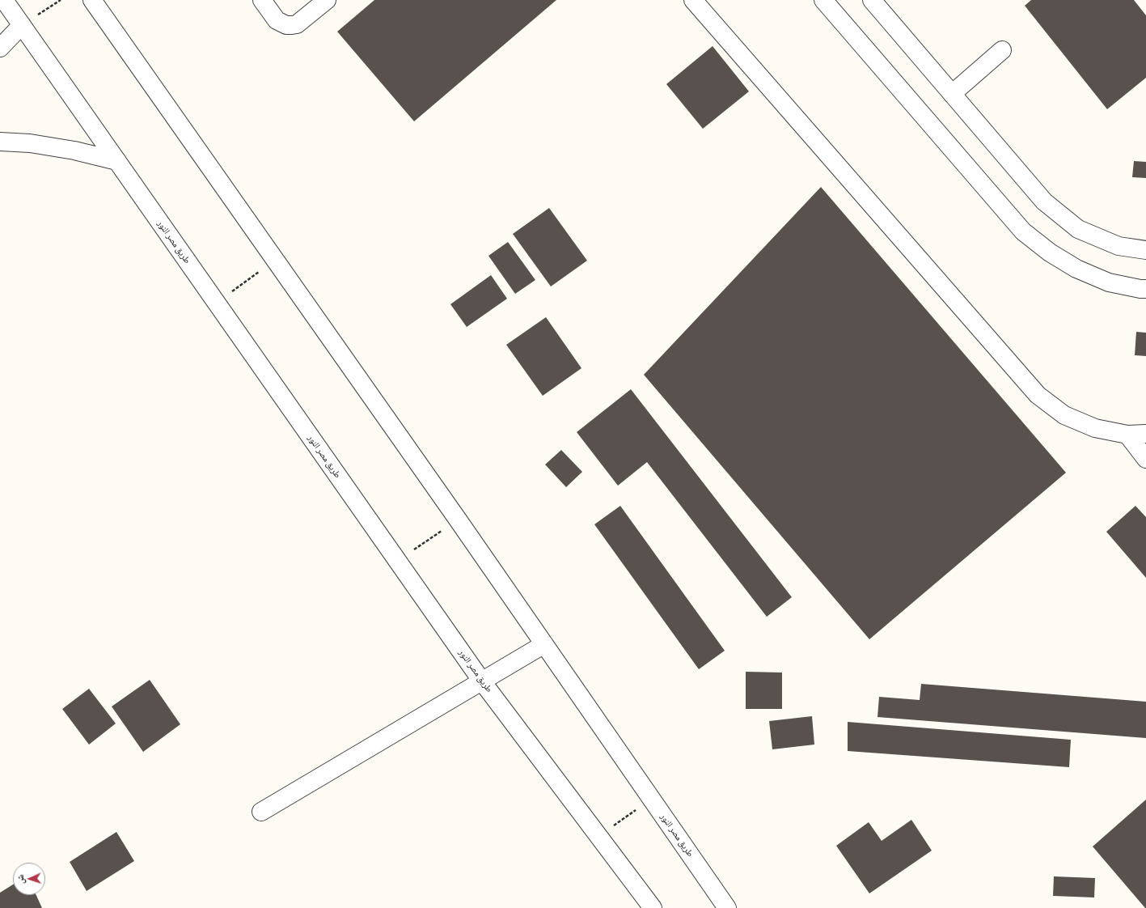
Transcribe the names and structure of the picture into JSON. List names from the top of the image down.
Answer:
{
  "streets": {
    "street": ["طريق مصر النور"]
  },
  "north": "left"
}
